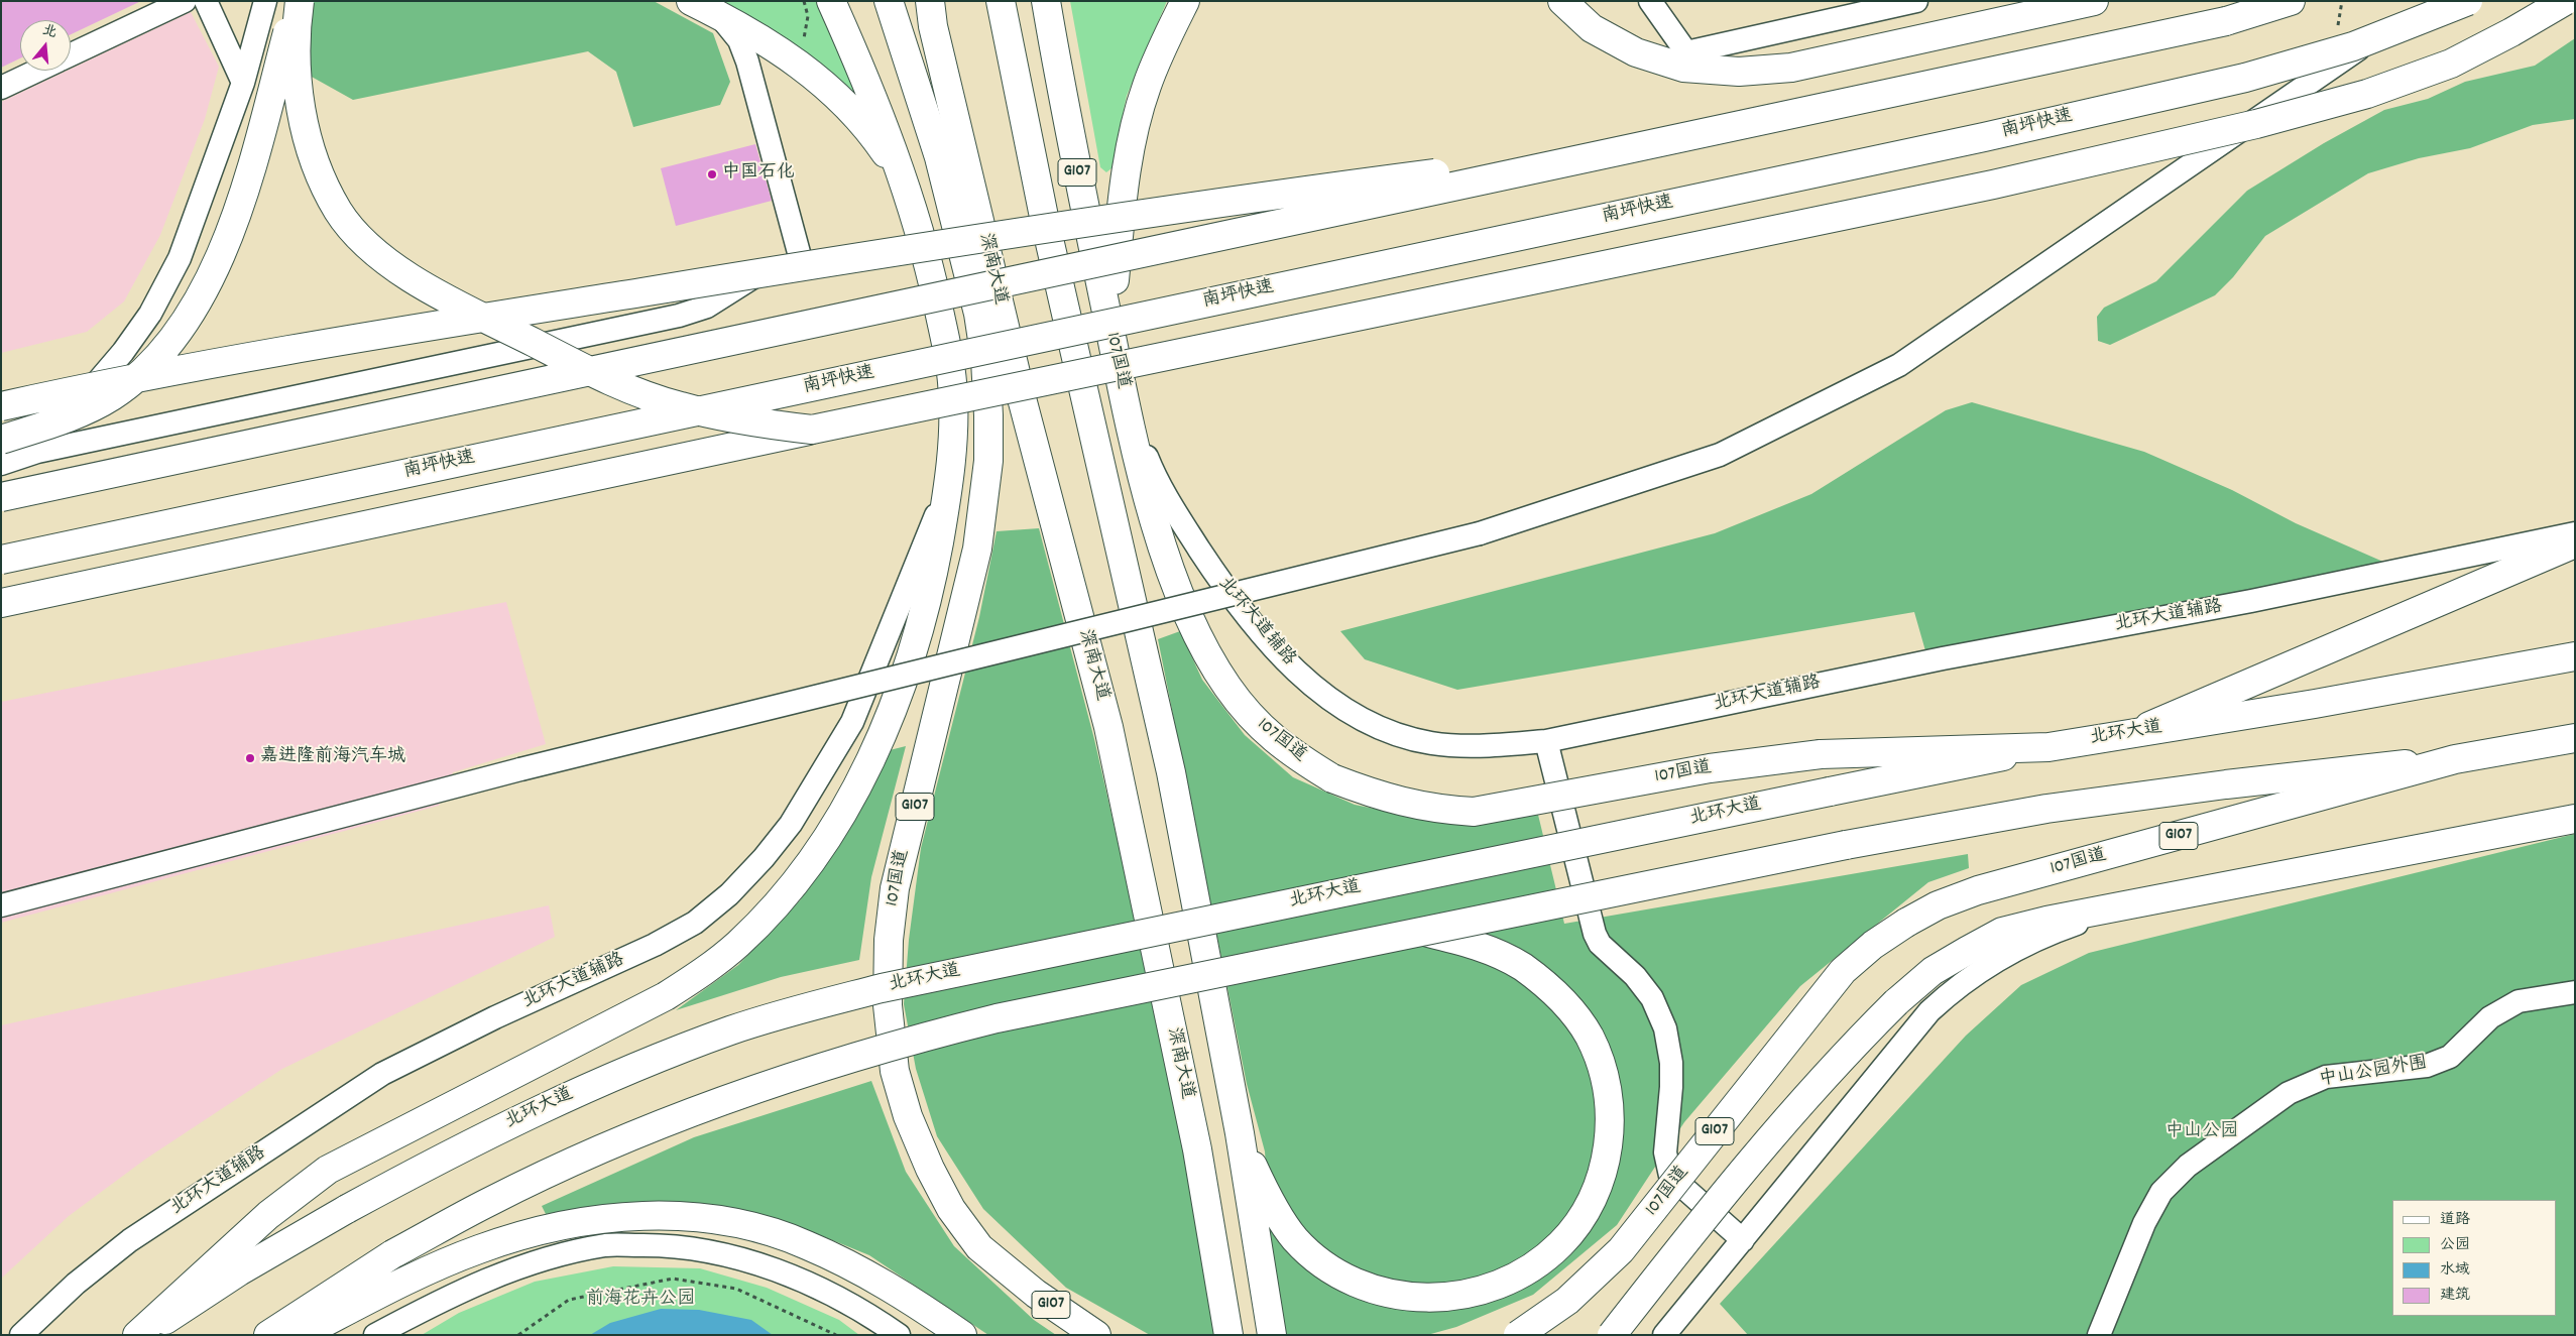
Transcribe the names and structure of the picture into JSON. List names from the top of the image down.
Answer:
{
  "streets": {
    "main road": [
      "南坪快速",
      "G107",
      "深南大道",
      "107国道",
      "北环大道"
    ],
    "street": ["北环大道辅路", "中山公园外围"]
  },
  "crossings": [
    ["G107", "107国道"],
    ["107国道", "北环大道辅路"],
    ["107国道", "北环大道"]
  ],
  "parks": ["中山公园", "前海花卉公园"],
  "places": ["中国石化", "嘉进隆前海汽车城"],
  "legend": [
    "道路",
    "公园",
    "水域",
    "建筑"
  ],
  "north": "top"
}
